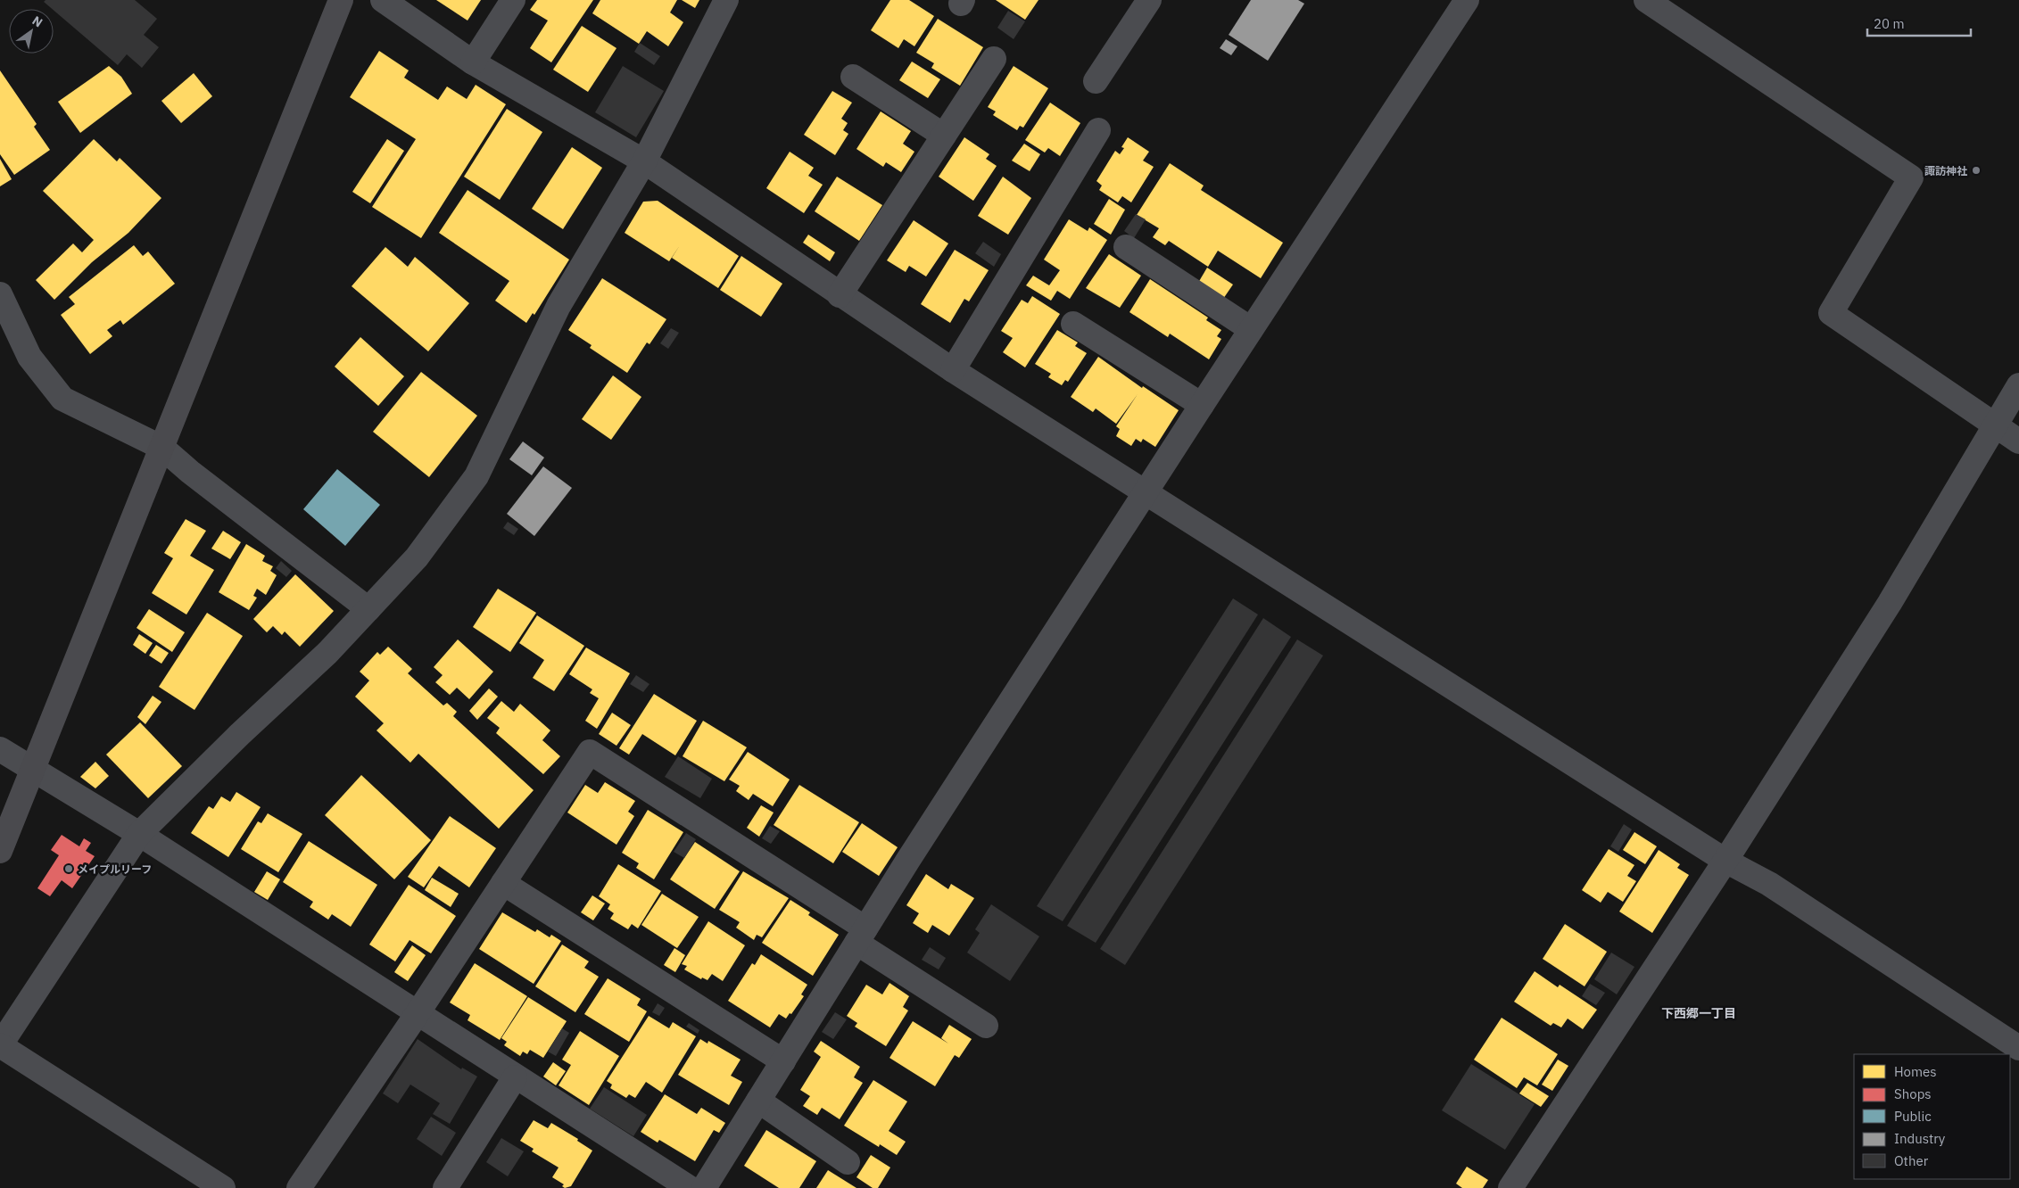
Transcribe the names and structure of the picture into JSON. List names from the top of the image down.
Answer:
{
  "districts": ["下西郷一丁目"],
  "places": ["諏訪神社", "メイプルリーフ"],
  "legend": [
    "Homes",
    "Shops",
    "Public",
    "Industry",
    "Other"
  ],
  "scale_bar": "20 m",
  "north": "top right"
}
